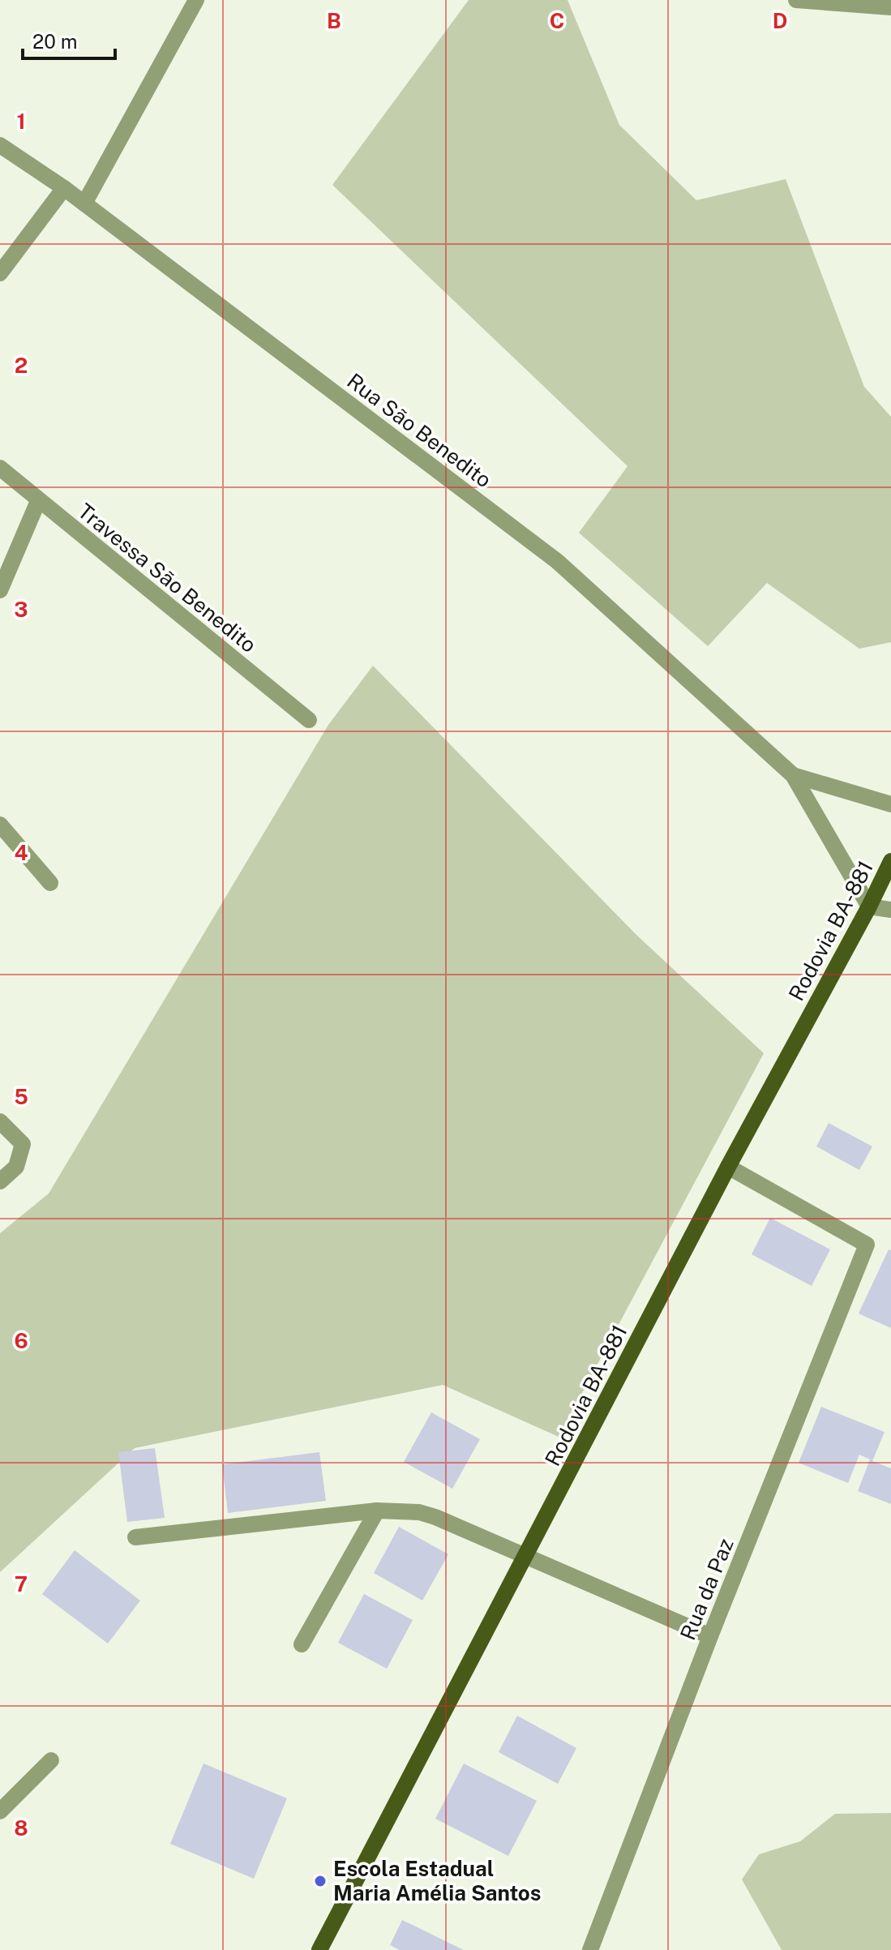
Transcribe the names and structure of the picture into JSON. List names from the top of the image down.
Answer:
{
  "streets": {
    "main road": ["Rodovia BA-881"],
    "street": ["Rua São Benedito", "Travessa São Benedito", "Rua da Paz"]
  },
  "crossings": [
    ["Rua São Benedito", "Rodovia BA-881"],
    ["Rodovia BA-881", "Rua da Paz"]
  ],
  "places": ["Escola Estadual Maria Amélia Santos"],
  "scale_bar": "20 m",
  "grid": {
    "columns": ["B", "C", "D"],
    "rows": [
      "1",
      "2",
      "3",
      "4",
      "5",
      "6",
      "7",
      "8"
    ]
  }
}
